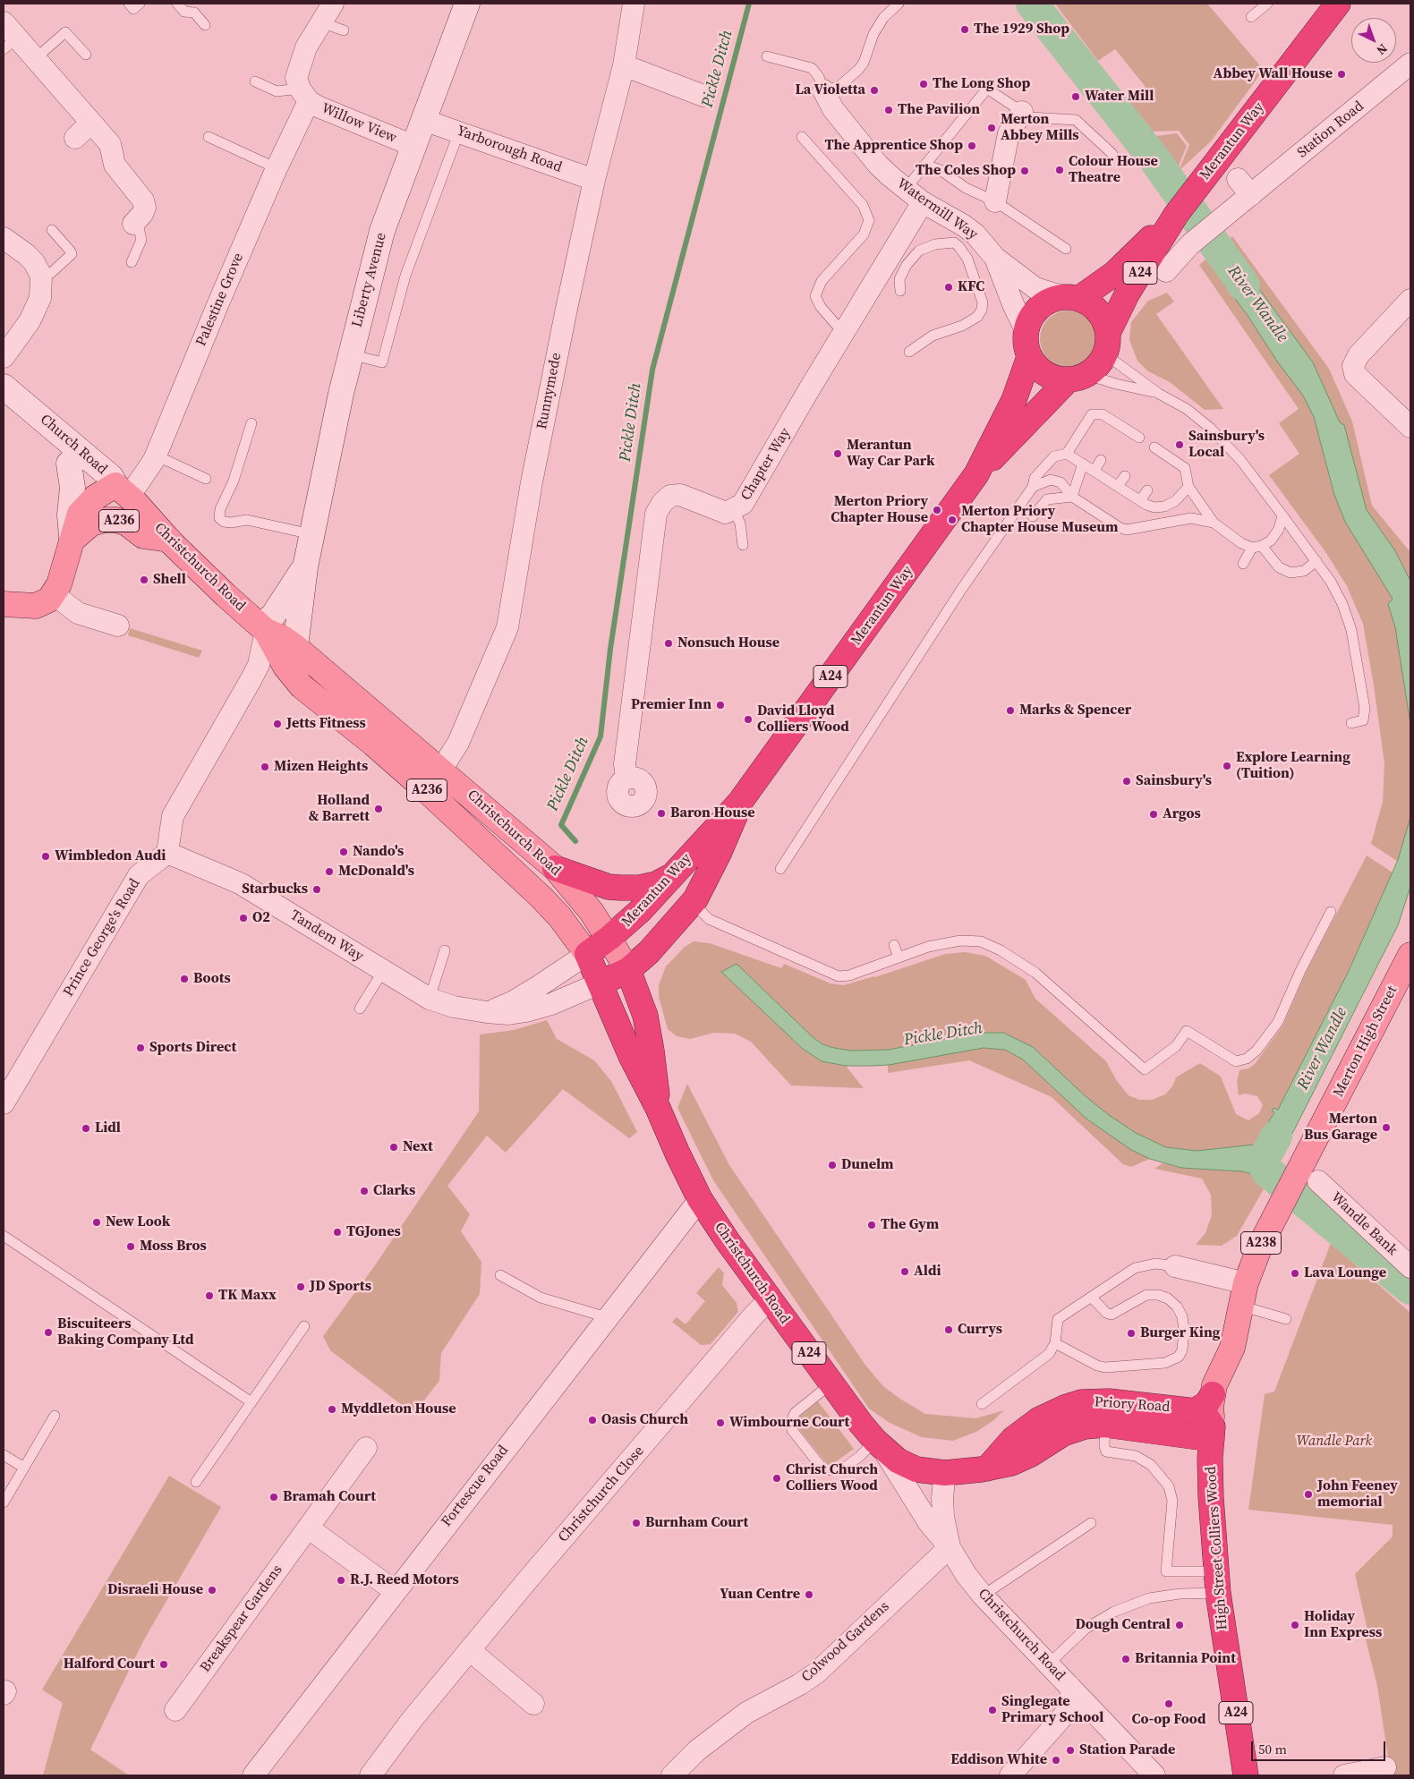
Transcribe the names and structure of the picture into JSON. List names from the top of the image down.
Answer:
{
  "streets": {
    "highway": [
      "Merantun Way",
      "A24",
      "Christchurch Road",
      "Priory Road",
      "High Street Colliers Wood"
    ],
    "main road": ["A236", "Merton High Street", "A238"],
    "street": [
      "Willow View",
      "Station Road",
      "Yarborough Road",
      "Watermill Way",
      "Liberty Avenue",
      "Palestine Grove",
      "Runnymede",
      "Church Road",
      "Chapter Way",
      "Tandem Way",
      "Prince George's Road",
      "Wandle Bank",
      "Fortescue Road",
      "Christchurch Close",
      "Breakspear Gardens",
      "Colwood Gardens"
    ]
  },
  "crossings": [
    ["Willow View", "Liberty Avenue"],
    ["Willow View", "Palestine Grove"],
    ["Merantun Way", "A24"],
    ["Merantun Way", "Christchurch Road"],
    ["Merantun Way", "Tandem Way"],
    ["Yarborough Road", "Liberty Avenue"],
    ["Yarborough Road", "Runnymede"],
    ["Watermill Way", "Chapter Way"],
    ["A24", "Christchurch Road"],
    ["Liberty Avenue", "Christchurch Road"],
    ["Palestine Grove", "Church Road"],
    ["Palestine Grove", "A236"],
    ["Palestine Grove", "Christchurch Road"],
    ["Runnymede", "Christchurch Road"],
    ["Church Road", "A236"],
    ["Church Road", "Christchurch Road"],
    ["A236", "Christchurch Road"],
    ["Christchurch Road", "Tandem Way"],
    ["Christchurch Road", "Priory Road"],
    ["Christchurch Road", "Fortescue Road"],
    ["Christchurch Road", "Christchurch Close"],
    ["Christchurch Road", "Colwood Gardens"],
    ["Tandem Way", "Prince George's Road"],
    ["Merton High Street", "Wandle Bank"],
    ["Merton High Street", "Priory Road"],
    ["Merton High Street", "High Street Colliers Wood"],
    ["Priory Road", "High Street Colliers Wood"]
  ],
  "water": ["Pickle Ditch", "River Wandle"],
  "parks": ["Wandle Park"],
  "places": [
    "The 1929 Shop",
    "Abbey Wall House",
    "The Long Shop",
    "La Violetta",
    "Water Mill",
    "The Pavilion",
    "Merton Abbey Mills",
    "The Apprentice Shop",
    "Colour House Theatre",
    "The Coles Shop",
    "KFC",
    "Sainsbury's Local",
    "Merantun Way Car Park",
    "Merton Priory Chapter House",
    "Merton Priory Chapter House Museum",
    "Shell",
    "Nonsuch House",
    "Premier Inn",
    "Marks & Spencer",
    "David Lloyd Colliers Wood",
    "Jetts Fitness",
    "Explore Learning (Tuition)",
    "Mizen Heights",
    "Sainsbury's",
    "Holland & Barrett",
    "Baron House",
    "Argos",
    "Nando's",
    "Wimbledon Audi",
    "McDonald's",
    "Starbucks",
    "O2",
    "Boots",
    "Sports Direct",
    "Merton Bus Garage",
    "Lidl",
    "Next",
    "Dunelm",
    "Clarks",
    "New Look",
    "The Gym",
    "TGJones",
    "Moss Bros",
    "Aldi",
    "Lava Lounge",
    "JD Sports",
    "TK Maxx",
    "Currys",
    "Biscuiteers Baking Company Ltd",
    "Burger King",
    "Myddleton House",
    "Oasis Church",
    "Wimbourne Court",
    "Christ Church Colliers Wood",
    "John Feeney memorial",
    "Bramah Court",
    "Burnham Court",
    "R.J. Reed Motors",
    "Disraeli House",
    "Yuan Centre",
    "Dough Central",
    "Holiday Inn Express",
    "Britannia Point",
    "Halford Court",
    "Co-op Food",
    "Singlegate Primary School",
    "Station Parade",
    "Eddison White"
  ],
  "scale_bar": "50 m",
  "north": "bottom right"
}
